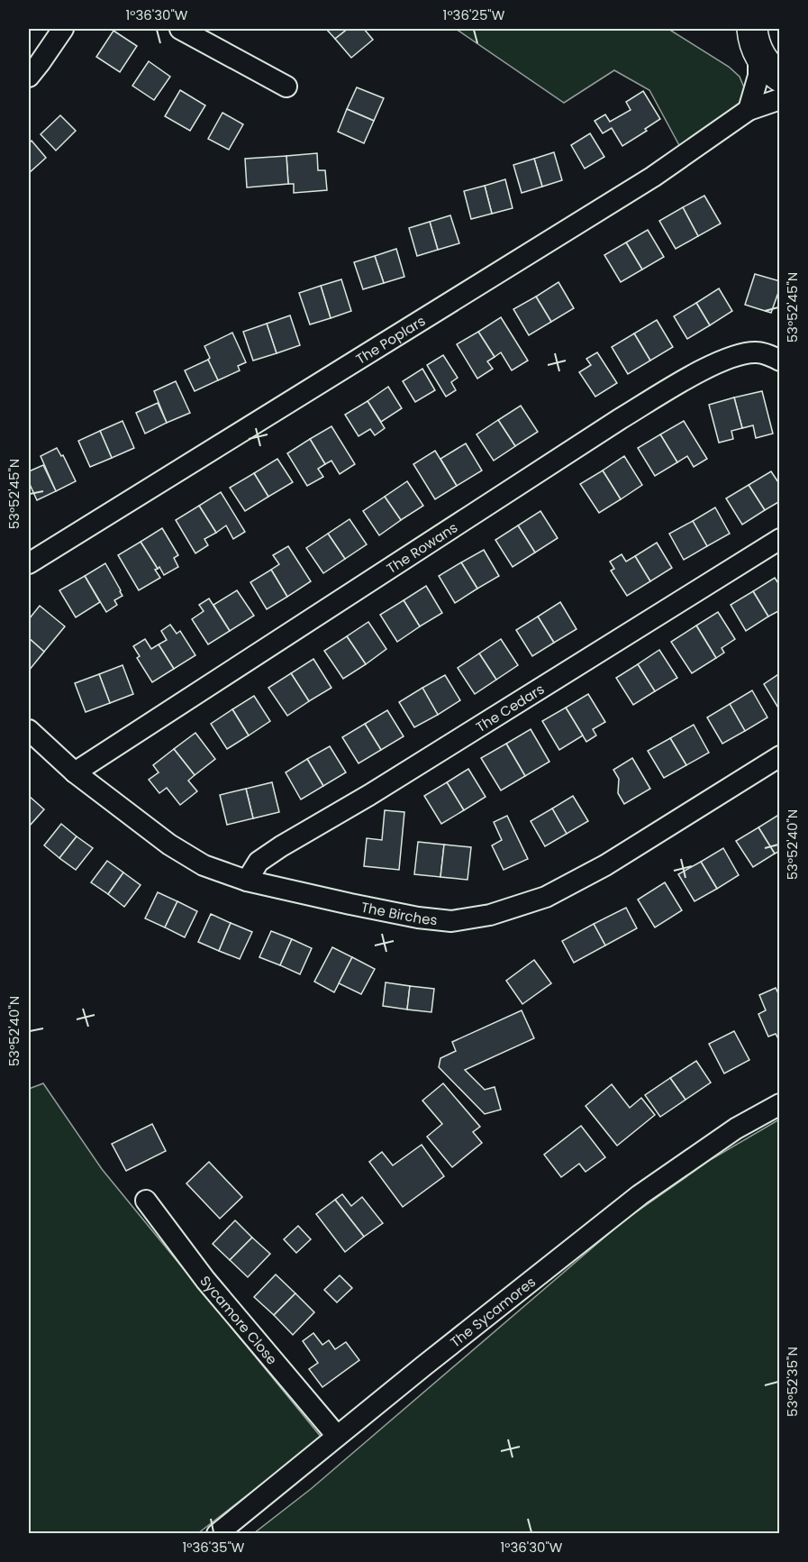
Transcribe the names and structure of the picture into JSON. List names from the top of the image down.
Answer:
{
  "streets": {
    "street": [
      "The Poplars",
      "The Rowans",
      "The Cedars",
      "The Birches",
      "The Sycamores",
      "Sycamore Close"
    ]
  },
  "crossings": [
    ["The Rowans", "The Birches"],
    ["The Cedars", "The Birches"],
    ["The Sycamores", "Sycamore Close"]
  ],
  "coordinates": [
    "1°36'30\"W",
    "1°36'25\"W",
    "53°52'45\"N",
    "53°52'40\"N",
    "53°52'35\"N",
    "1°36'35\"W"
  ]
}
